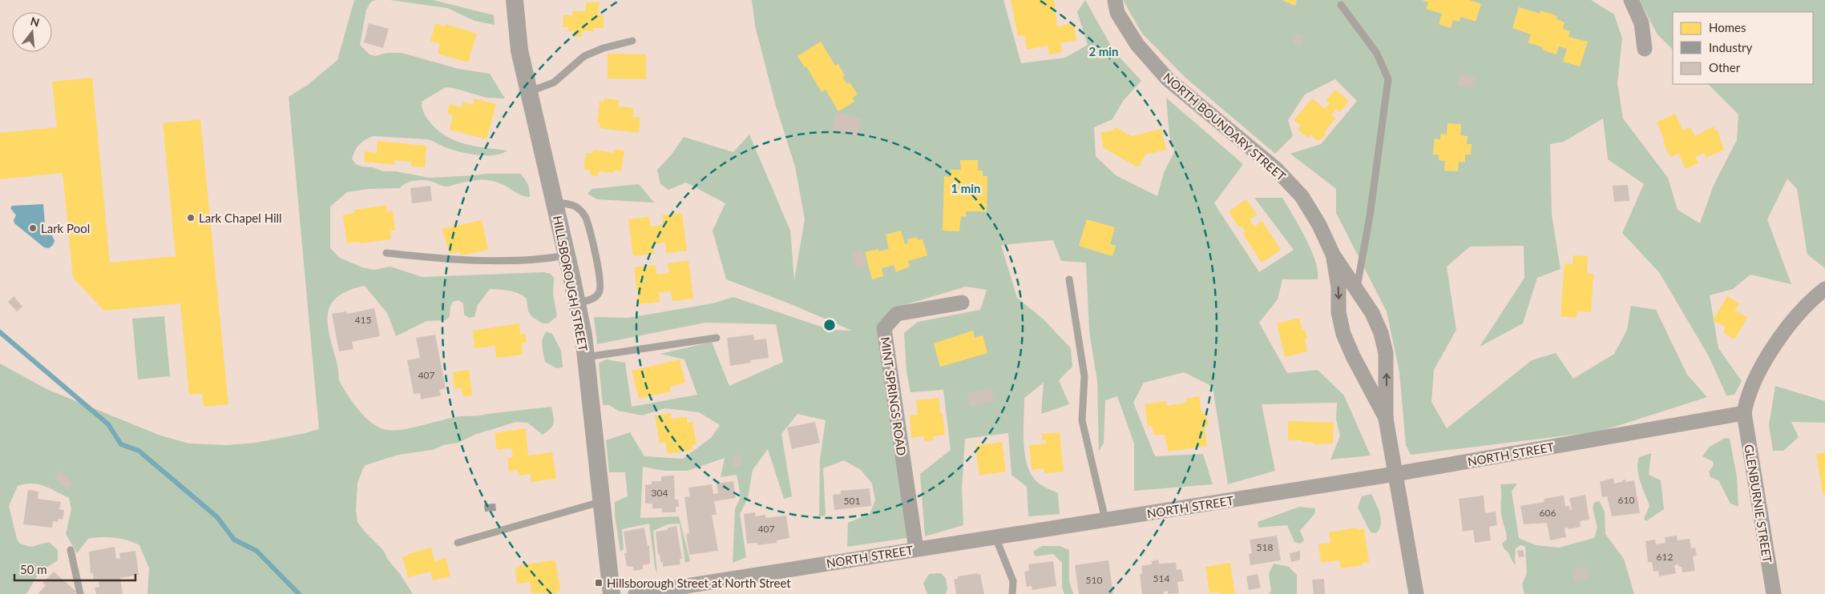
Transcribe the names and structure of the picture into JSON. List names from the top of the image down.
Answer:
{
  "streets": {
    "street": [
      "NORTH BOUNDARY STREET",
      "HILLSBOROUGH STREET",
      "MINT SPRINGS ROAD",
      "NORTH STREET",
      "GLENBURNIE STREET"
    ]
  },
  "crossings": [
    ["NORTH BOUNDARY STREET", "NORTH STREET"],
    ["MINT SPRINGS ROAD", "NORTH STREET"],
    ["NORTH STREET", "GLENBURNIE STREET"]
  ],
  "places": {
    "other": ["Lark Chapel Hill", "Lark Pool"],
    "transit": ["Hillsborough Street at North Street"]
  },
  "house_numbers": [
    "415",
    "407",
    "304",
    "610",
    "501",
    "606",
    "407",
    "518",
    "612",
    "514",
    "510"
  ],
  "legend": ["Homes", "Industry", "Other"],
  "scale_bar": "50 m",
  "north": "top",
  "rings": ["2 min", "1 min"]
}
